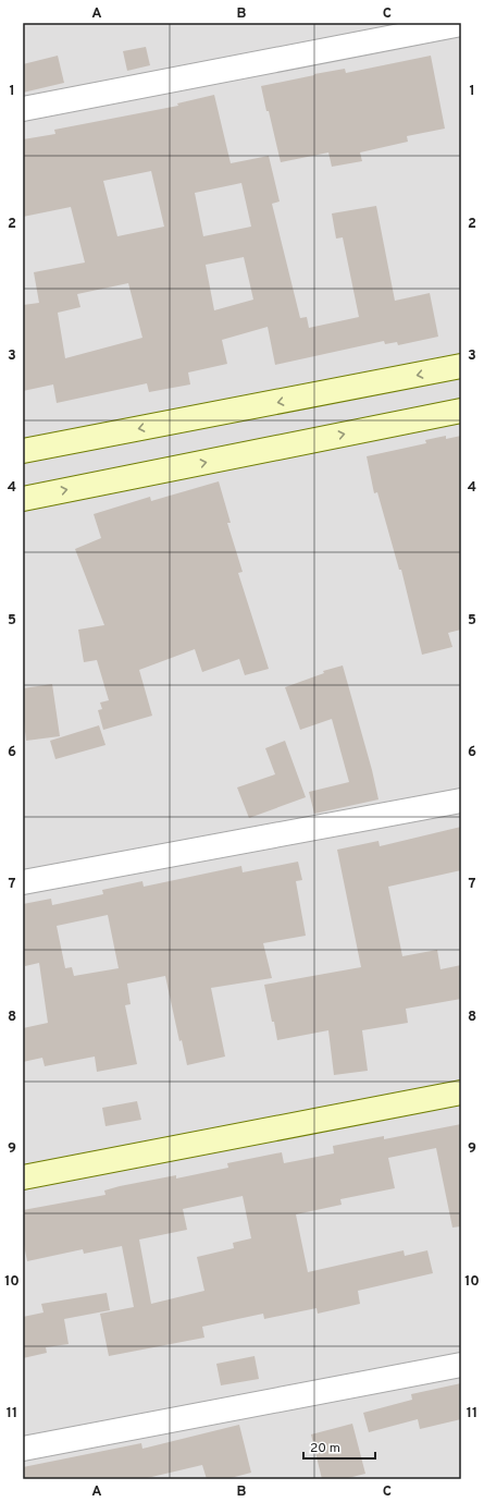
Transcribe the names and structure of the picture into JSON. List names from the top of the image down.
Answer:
{
  "scale_bar": "20 m",
  "grid": {
    "columns": ["A", "B", "C"],
    "rows": [
      "1",
      "2",
      "3",
      "4",
      "5",
      "6",
      "7",
      "8",
      "9",
      "10",
      "11"
    ]
  }
}
